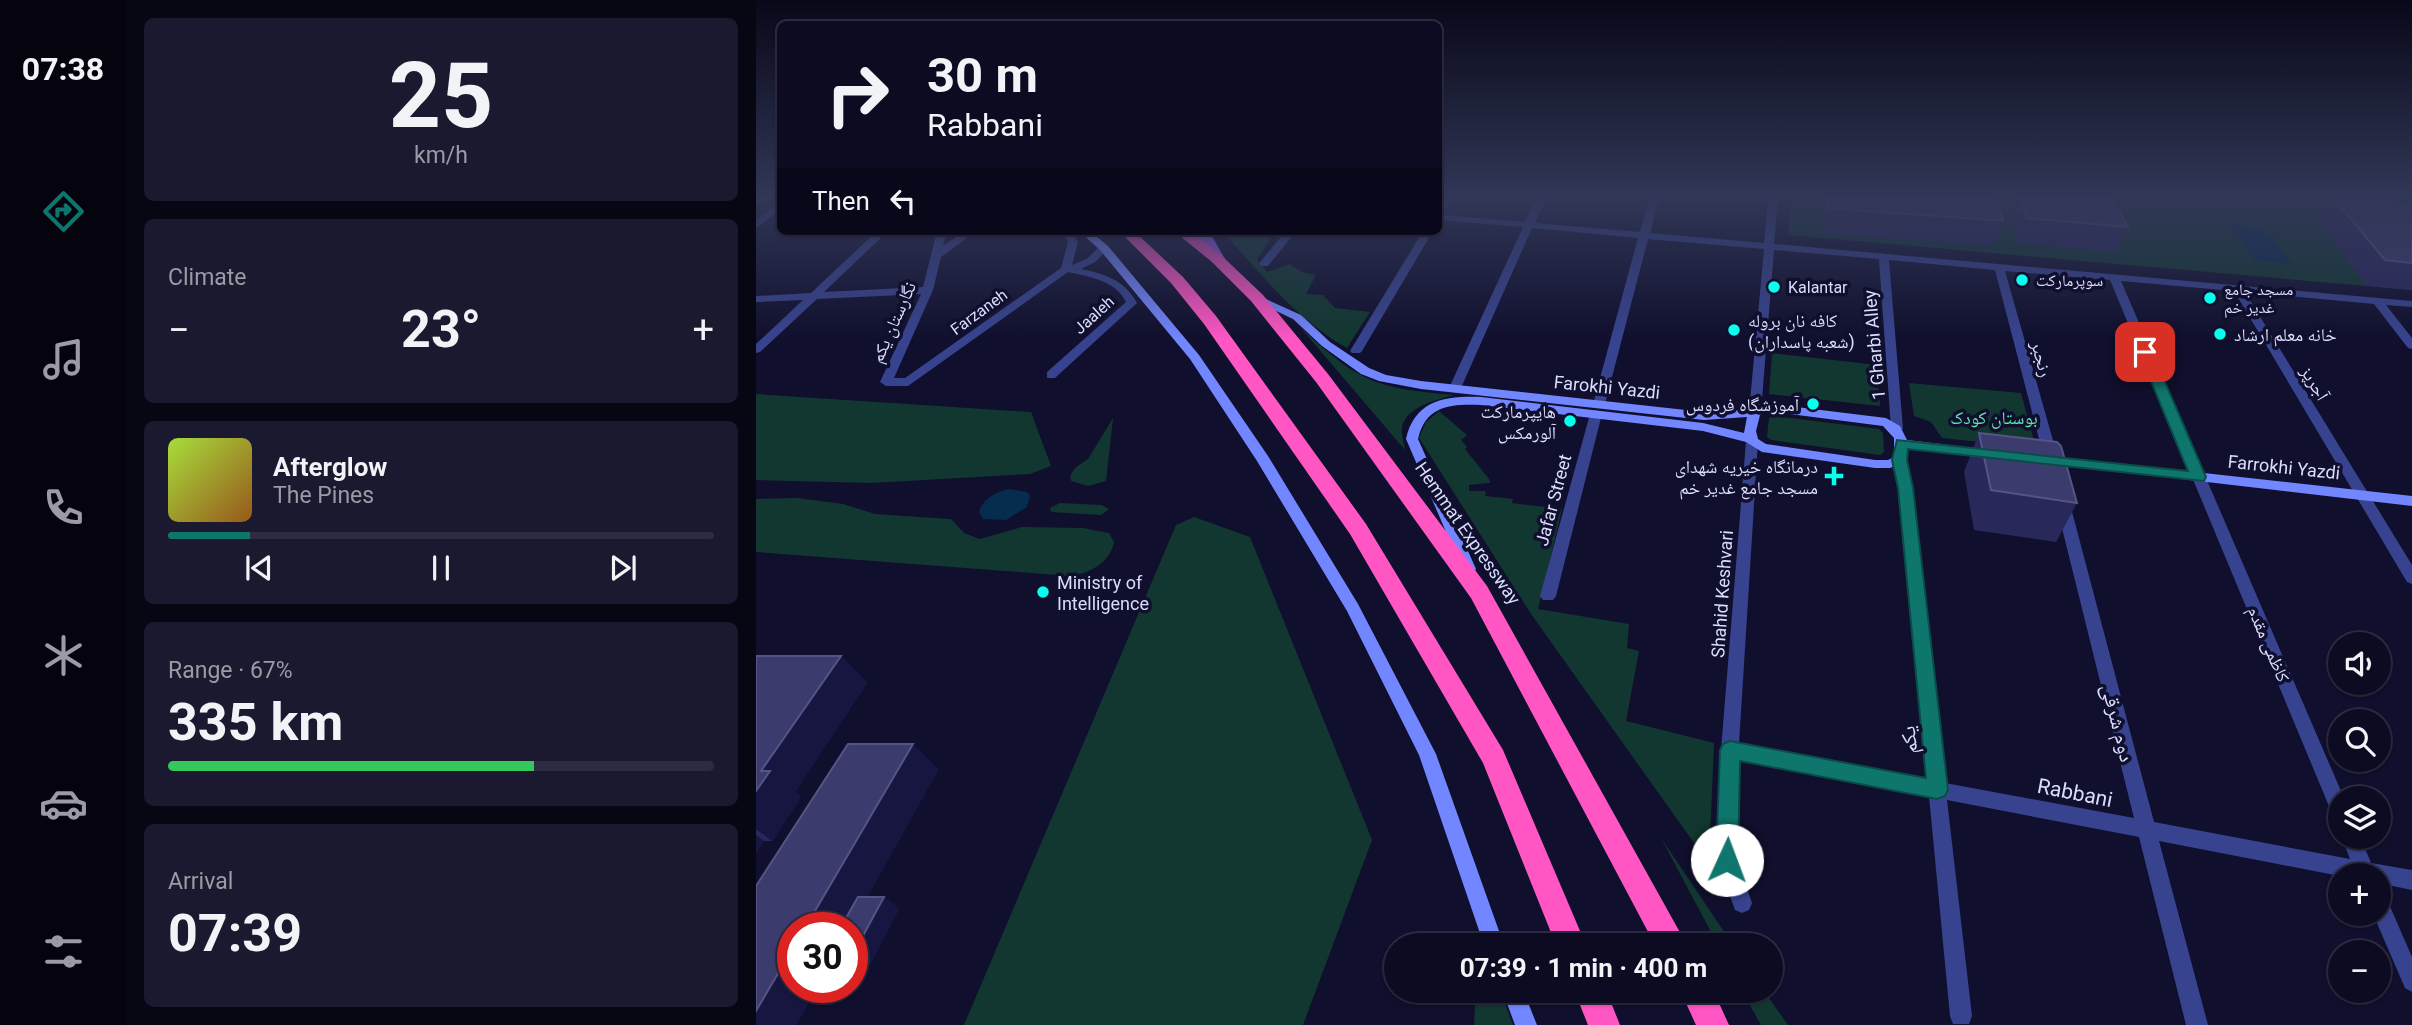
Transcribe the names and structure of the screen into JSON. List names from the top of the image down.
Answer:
{
  "streets": {
    "highway": ["Hemmat Expressway"],
    "main road": ["Farokhi Yazdi", "Farrokhi Yazdi"],
    "street": [
      "Farzaneh",
      "Jaaleh",
      "نگارستان یکم",
      "1 Gharbi Alley",
      "رنجبر",
      "آجرپز",
      "Jafar Street",
      "Shahid Keshvari",
      "کاظمی مقدم",
      "دوم شرقی",
      "یکم",
      "Rabbani"
    ]
  },
  "crossings": [
    ["Farzaneh", "Jaaleh"],
    ["Farzaneh", "نگارستان یکم"],
    ["رنجبر", "Farrokhi Yazdi"],
    ["رنجبر", "دوم شرقی"],
    ["آجرپز", "Farrokhi Yazdi"],
    ["Farokhi Yazdi", "Jafar Street"],
    ["Farokhi Yazdi", "Hemmat Expressway"],
    ["Farokhi Yazdi", "Shahid Keshvari"],
    ["Farrokhi Yazdi", "کاظمی مقدم"],
    ["Farrokhi Yazdi", "دوم شرقی"],
    ["Shahid Keshvari", "Rabbani"],
    ["دوم شرقی", "Rabbani"],
    ["یکم", "Rabbani"]
  ],
  "parks": ["بوستان کودک"],
  "places": {
    "other": [
      "سوپرمارکت",
      "Kalantar",
      "مسجد جامع غدیر خم",
      "کافه نان بروله (شعبه پاسداران)",
      "خانه معلم ارشاد",
      "آموزشگاه فردوس",
      "هایپرمارکت آلورمکس",
      "Ministry of Intelligence"
    ],
    "health": ["درمانگاه خیریه شهدای مسجد جامع غدیر خم"]
  },
  "page": {
    "tabs": "07:38",
    "tile": [
      ["25", "km/h"],
      "Climate",
      ["Range · 67%", "335 km"],
      ["Arrival", "07:39"]
    ],
    "turn": ["30 m", "Rabbani"],
    "then": "Then",
    "heat": ["−", "23°", "+"],
    "song": ["Afterglow", "The Pines"],
    "map_buttons": ["+", "−"],
    "limit": "30",
    "trip": "07:39 · 1 min · 400 m"
  }
}
